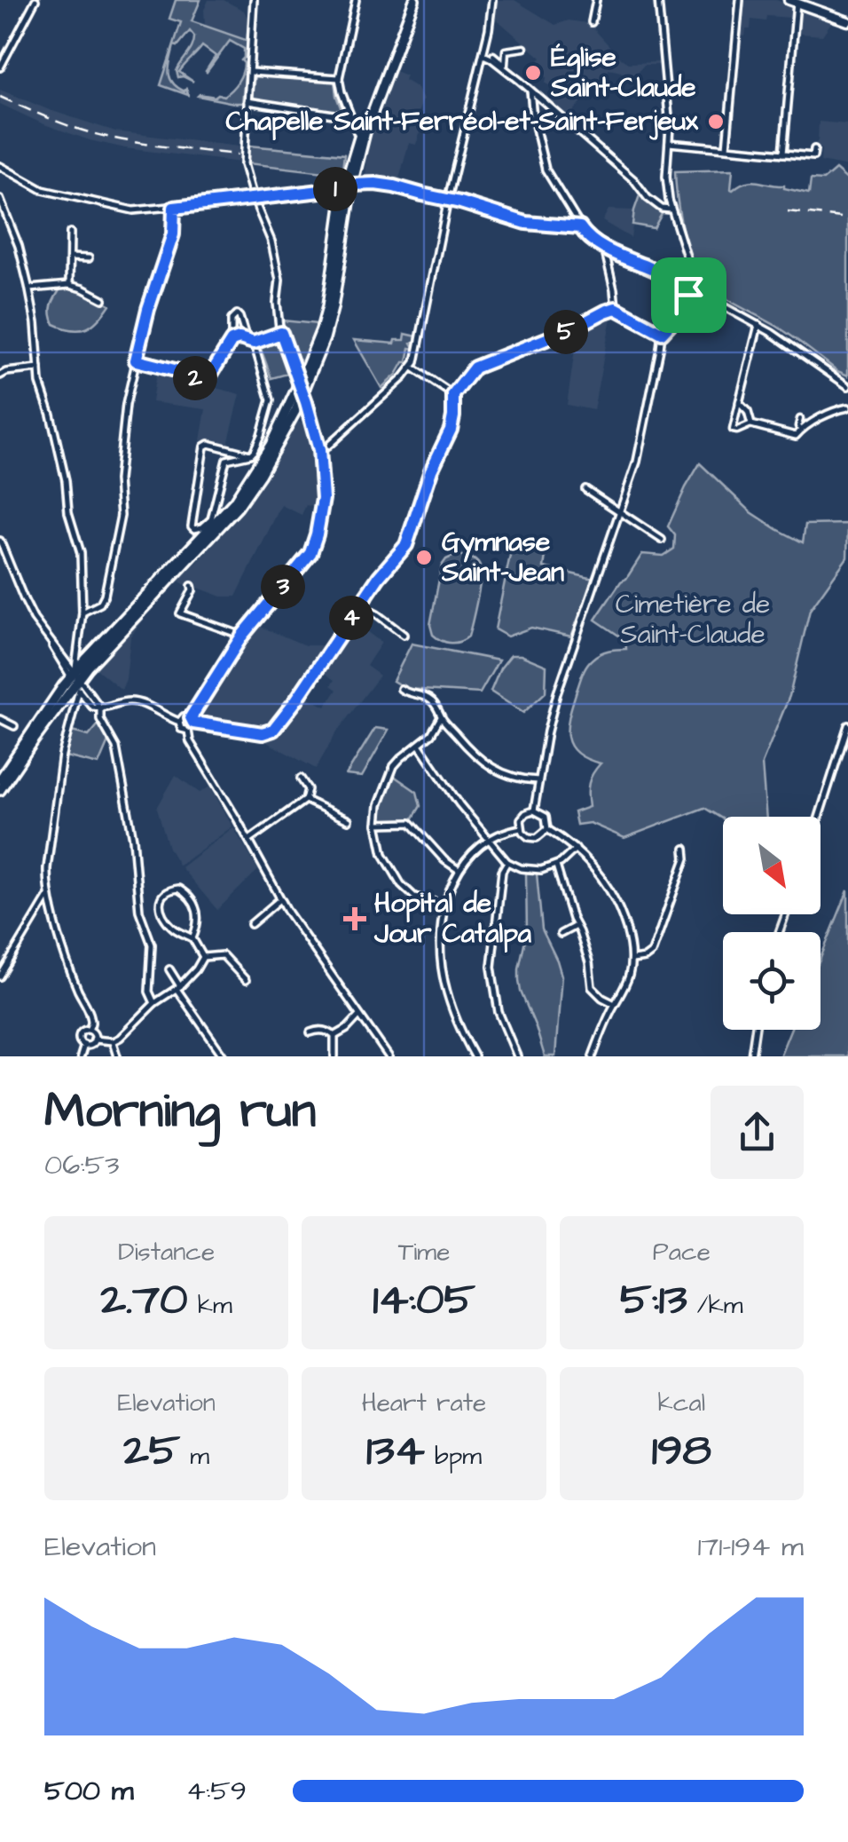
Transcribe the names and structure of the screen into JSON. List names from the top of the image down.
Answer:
{
  "parks": ["Cimetière de Saint-Claude"],
  "places": {
    "other": ["Église Saint-Claude", "Chapelle Saint-Ferréol-et-Saint-Ferjeux", "Gymnase Saint-Jean"],
    "health": ["Hopital de Jour Catalpa"]
  },
  "north": "bottom right",
  "page": {
    "pins": [
      "1",
      "5",
      "2",
      "3",
      "4"
    ],
    "heading": ["Morning run", "06:53"],
    "stats": [
      ["Distance", "2.70 km"],
      ["Time", "14:05"],
      ["Pace", "5:13 /km"],
      ["Elevation", "25 m"],
      ["Heart rate", "134 bpm"],
      ["kcal", "198"]
    ],
    "chart": ["Elevation", "171–194 m"],
    "list": [
      {
        "name": "500 m",
        "note": "4:59"
      }
    ]
  }
}
